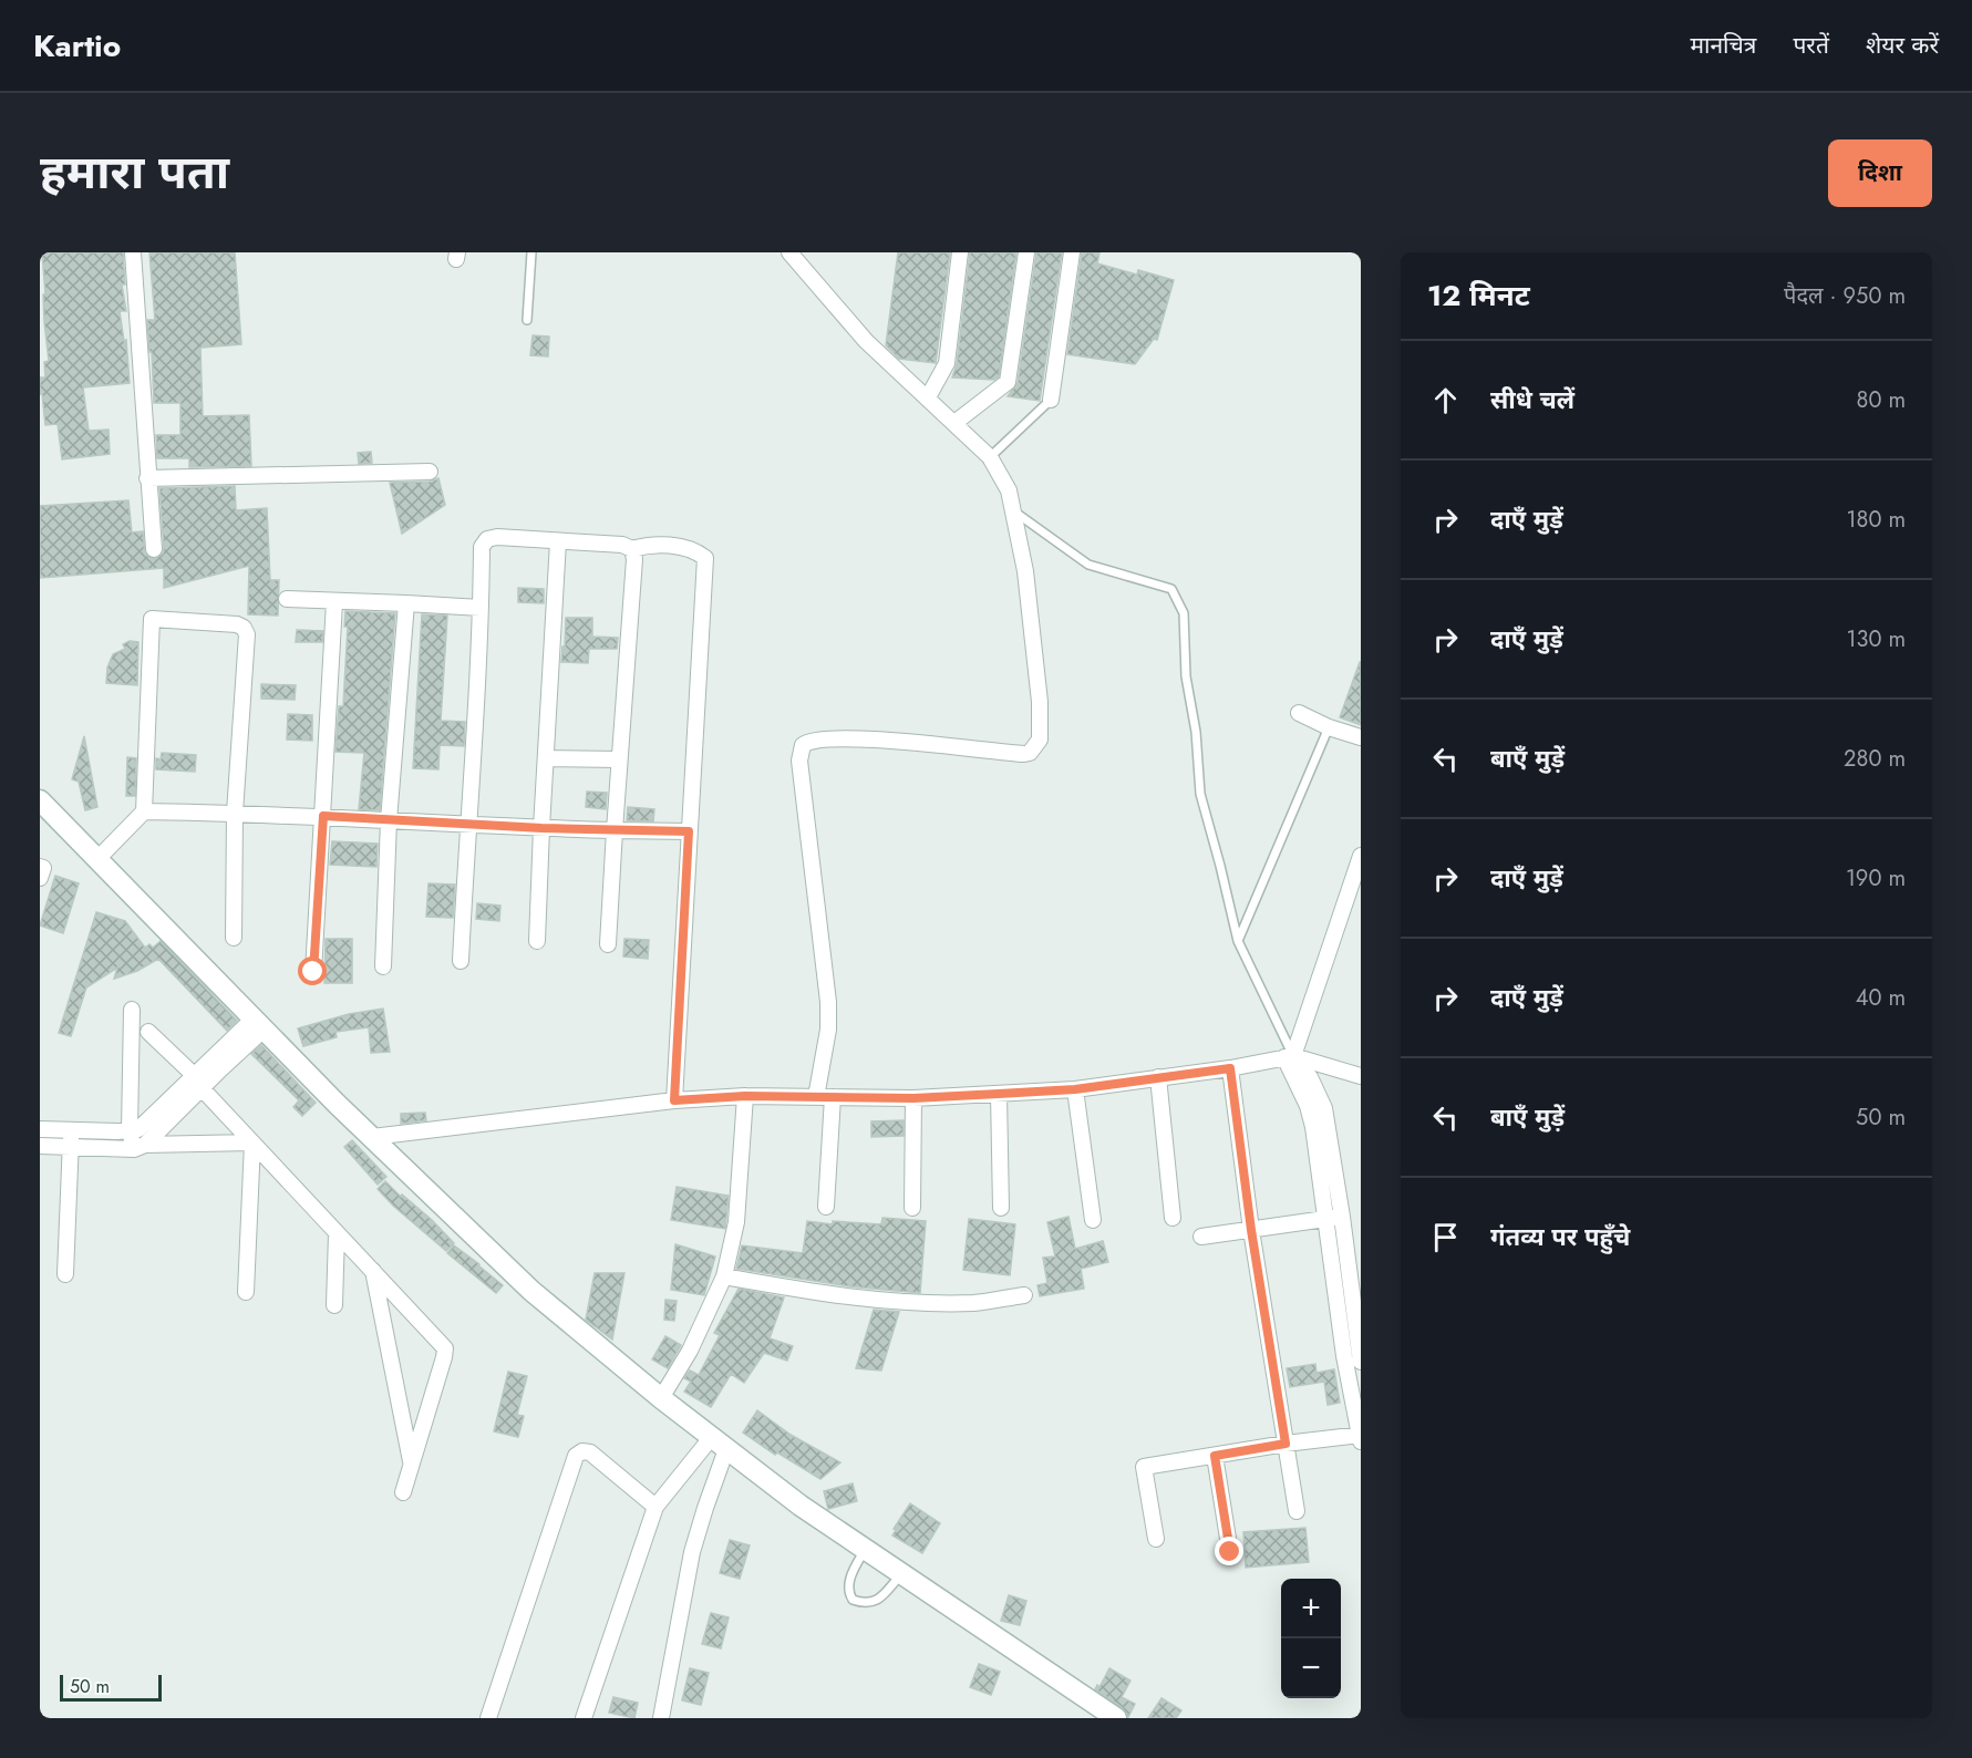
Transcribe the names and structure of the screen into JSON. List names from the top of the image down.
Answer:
{
  "scale_bar": "50 m",
  "page": {
    "header": "Kartio",
    "nav": ["मानचित्र", "परतें", "शेयर करें"],
    "title": "हमारा पता",
    "buttons": "दिशा",
    "heading": ["12 मिनट", "पैदल · 950 m"],
    "list": [
      ["सीधे चलें", "80 m"],
      ["दाएँ मुड़ें", "180 m"],
      ["दाएँ मुड़ें", "130 m"],
      ["बाएँ मुड़ें", "280 m"],
      ["दाएँ मुड़ें", "190 m"],
      ["दाएँ मुड़ें", "40 m"],
      ["बाएँ मुड़ें", "50 m"],
      "गंतव्य पर पहुँचे"
    ],
    "map_buttons": ["+", "−"],
    "scale": "50 m"
  }
}
